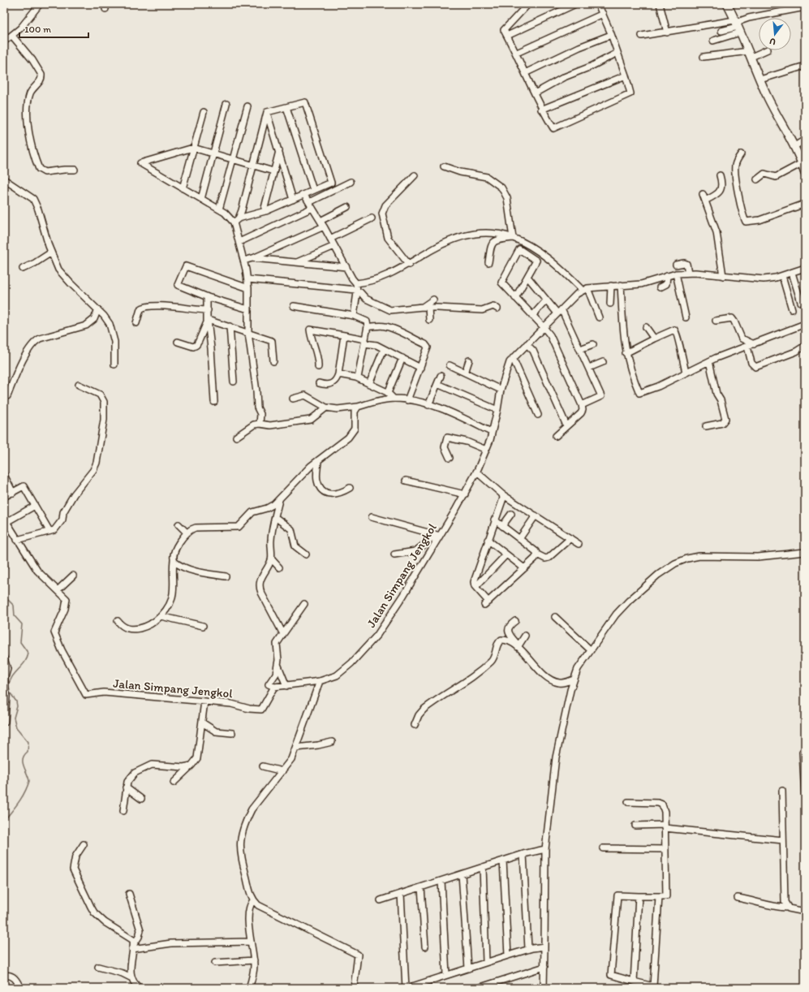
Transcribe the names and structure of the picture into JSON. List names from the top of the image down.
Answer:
{
  "streets": {
    "street": ["Jalan Simpang Jengkol"]
  },
  "scale_bar": "100 m",
  "north": "bottom"
}
